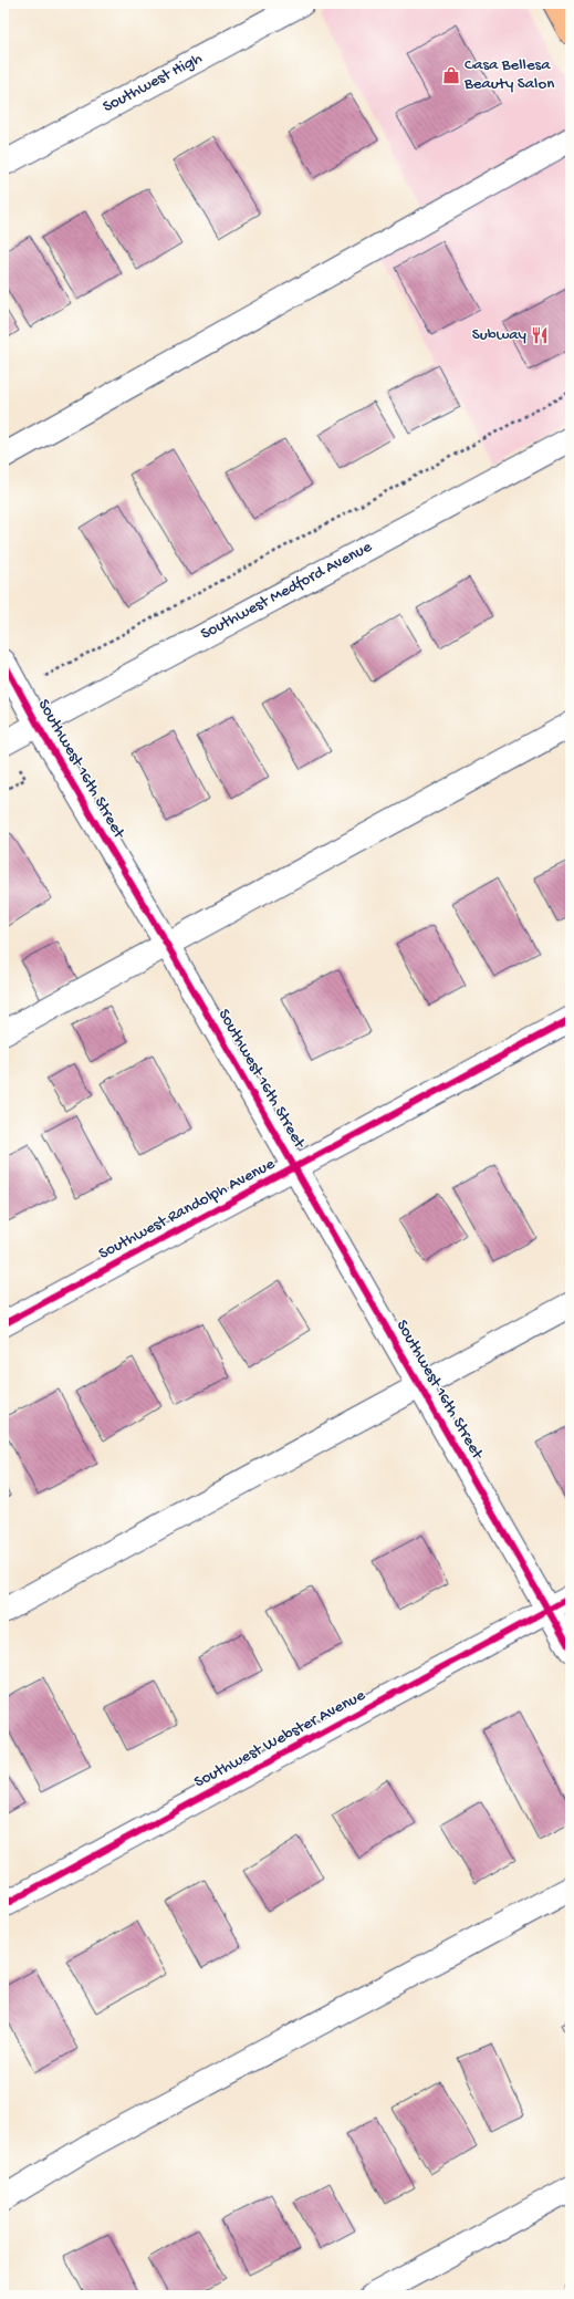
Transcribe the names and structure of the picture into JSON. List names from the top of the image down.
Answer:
{
  "streets": {
    "street": [
      "Southwest High",
      "Southwest Medford Avenue",
      "Southwest 16th Street",
      "Southwest Randolph Avenue",
      "Southwest Webster Avenue"
    ]
  },
  "crossings": [
    ["Southwest Medford Avenue", "Southwest 16th Street"],
    ["Southwest 16th Street", "Southwest Randolph Avenue"],
    ["Southwest 16th Street", "Southwest Webster Avenue"]
  ],
  "places": {
    "shop": ["Casa Bellesa Beauty Salon"],
    "restaurant": ["Subway"]
  }
}
